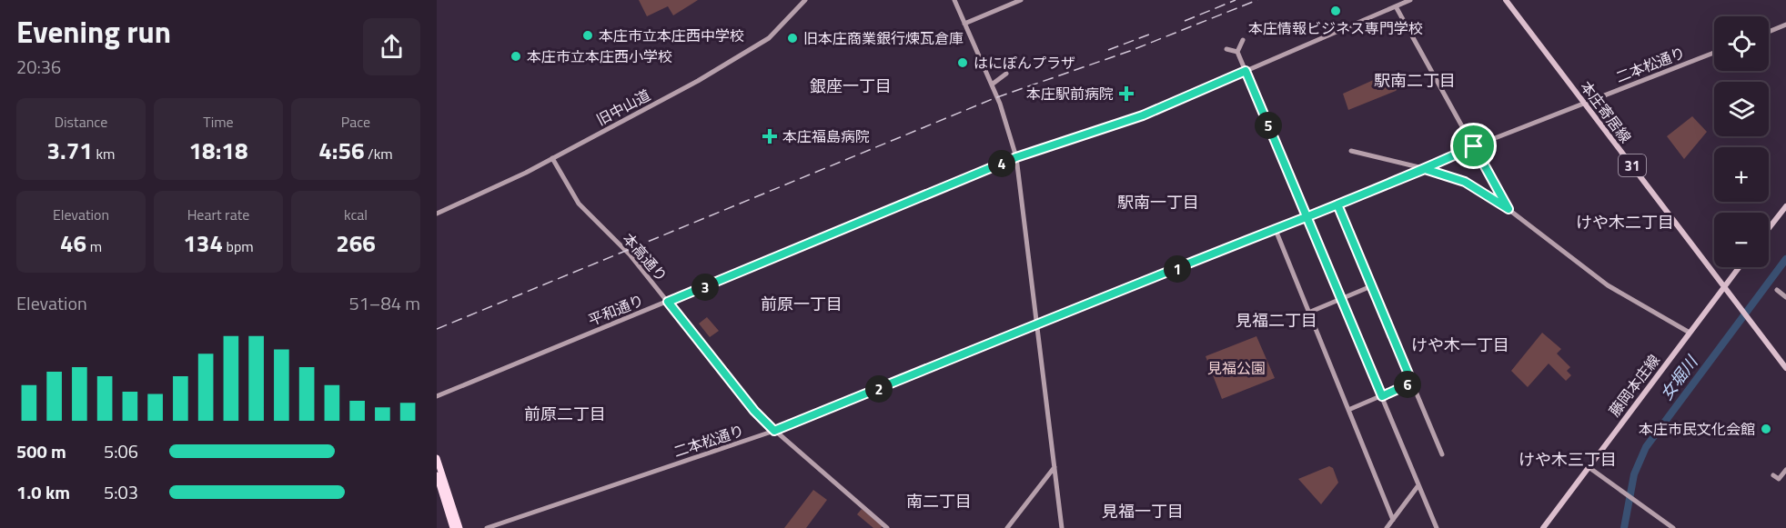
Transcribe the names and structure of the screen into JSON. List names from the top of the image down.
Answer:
{
  "streets": {
    "main road": ["本庄寄居線", "31", "藤岡本庄線"],
    "street": [
      "二本松通り",
      "旧中山道",
      "本高通り",
      "平和通り"
    ]
  },
  "crossings": [
    ["二本松通り", "本庄寄居線"],
    ["二本松通り", "本高通り"],
    ["旧中山道", "本高通り"],
    ["本庄寄居線", "藤岡本庄線"],
    ["本高通り", "平和通り"]
  ],
  "districts": [
    "駅南二丁目",
    "銀座一丁目",
    "駅南一丁目",
    "けや木二丁目",
    "前原一丁目",
    "見福二丁目",
    "けや木一丁目",
    "前原二丁目",
    "けや木三丁目",
    "南二丁目",
    "見福一丁目"
  ],
  "water": ["女堀川"],
  "parks": ["見福公園"],
  "places": {
    "other": [
      "本庄情報ビジネス専門学校",
      "本庄市立本庄西中学校",
      "旧本庄商業銀行煉瓦倉庫",
      "本庄市立本庄西小学校",
      "はにぽんプラザ",
      "本庄市民文化会館"
    ],
    "health": ["本庄駅前病院", "本庄福島病院"]
  },
  "page": {
    "heading": ["Evening run", "20:36"],
    "map_buttons": ["+", "−"],
    "stats": [
      ["Distance", "3.71 km"],
      ["Time", "18:18"],
      ["Pace", "4:56 /km"],
      ["Elevation", "46 m"],
      ["Heart rate", "134 bpm"],
      ["kcal", "266"]
    ],
    "pins": [
      "5",
      "4",
      "1",
      "3",
      "6",
      "2"
    ],
    "chart": ["Elevation", "51–84 m"],
    "list": [
      {
        "name": "500 m",
        "note": "5:06"
      },
      {
        "name": "1.0 km",
        "note": "5:03"
      }
    ]
  }
}
